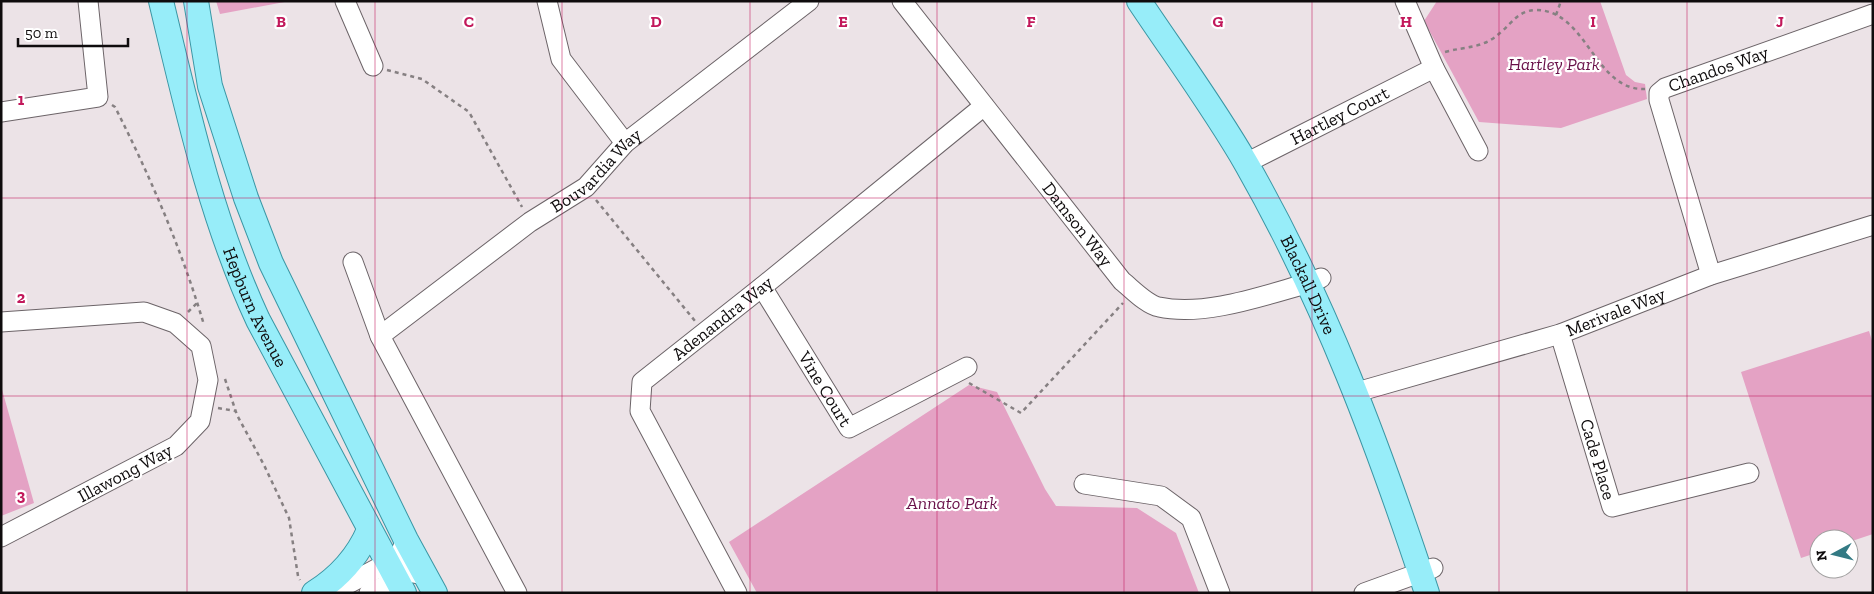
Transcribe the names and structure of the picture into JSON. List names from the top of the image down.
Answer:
{
  "streets": {
    "main road": ["Blackall Drive", "Hepburn Avenue"],
    "street": [
      "Chandos Way",
      "Hartley Court",
      "Bouvardia Way",
      "Damson Way",
      "Merivale Way",
      "Adenandra Way",
      "Vine Court",
      "Cade Place",
      "Illawong Way"
    ]
  },
  "crossings": [
    ["Chandos Way", "Merivale Way"],
    ["Hartley Court", "Blackall Drive"],
    ["Damson Way", "Blackall Drive"],
    ["Damson Way", "Adenandra Way"],
    ["Blackall Drive", "Merivale Way"],
    ["Merivale Way", "Cade Place"],
    ["Adenandra Way", "Vine Court"]
  ],
  "parks": ["Hartley Park", "Annato Park"],
  "scale_bar": "50 m",
  "north": "left",
  "grid": {
    "columns": [
      "B",
      "C",
      "D",
      "E",
      "F",
      "G",
      "H",
      "I",
      "J"
    ],
    "rows": ["1", "2", "3"]
  }
}
